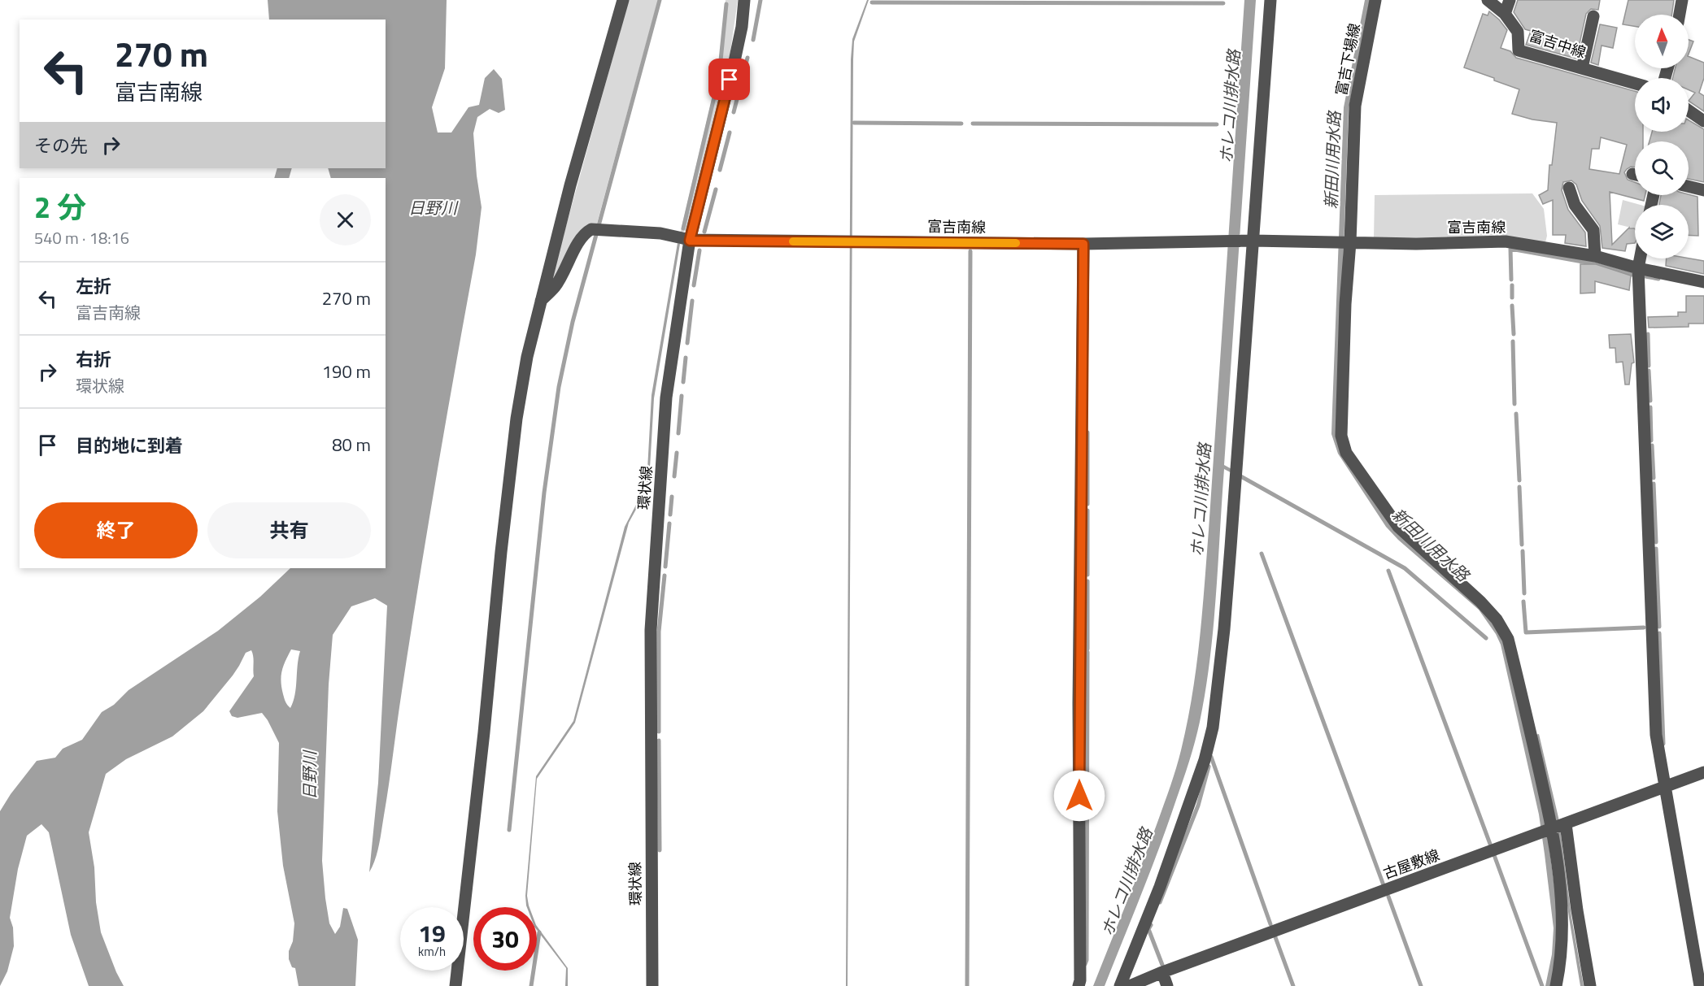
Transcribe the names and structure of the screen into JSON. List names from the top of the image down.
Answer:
{
  "streets": {
    "street": [
      "富吉中線",
      "富吉下場線",
      "富吉南線",
      "環状線",
      "古屋敷線"
    ]
  },
  "crossings": [
    ["富吉下場線", "富吉南線"],
    ["富吉下場線", "古屋敷線"],
    ["富吉南線", "環状線"]
  ],
  "water": ["ホレコ川排水路", "新田川用水路", "日野川"],
  "north": "top",
  "page": {
    "turn": ["270 m", "富吉南線"],
    "then": "その先",
    "heading": ["2 分", "540 m · 18:16"],
    "list": [
      {
        "name": "左折",
        "note": "富吉南線",
        "value": "270 m"
      },
      {
        "name": "右折",
        "note": "環状線",
        "value": "190 m"
      },
      {
        "name": "目的地に到着",
        "value": "80 m"
      }
    ],
    "buttons": ["終了", "共有"],
    "speed": "19 km/h",
    "limit": "30"
  }
}
